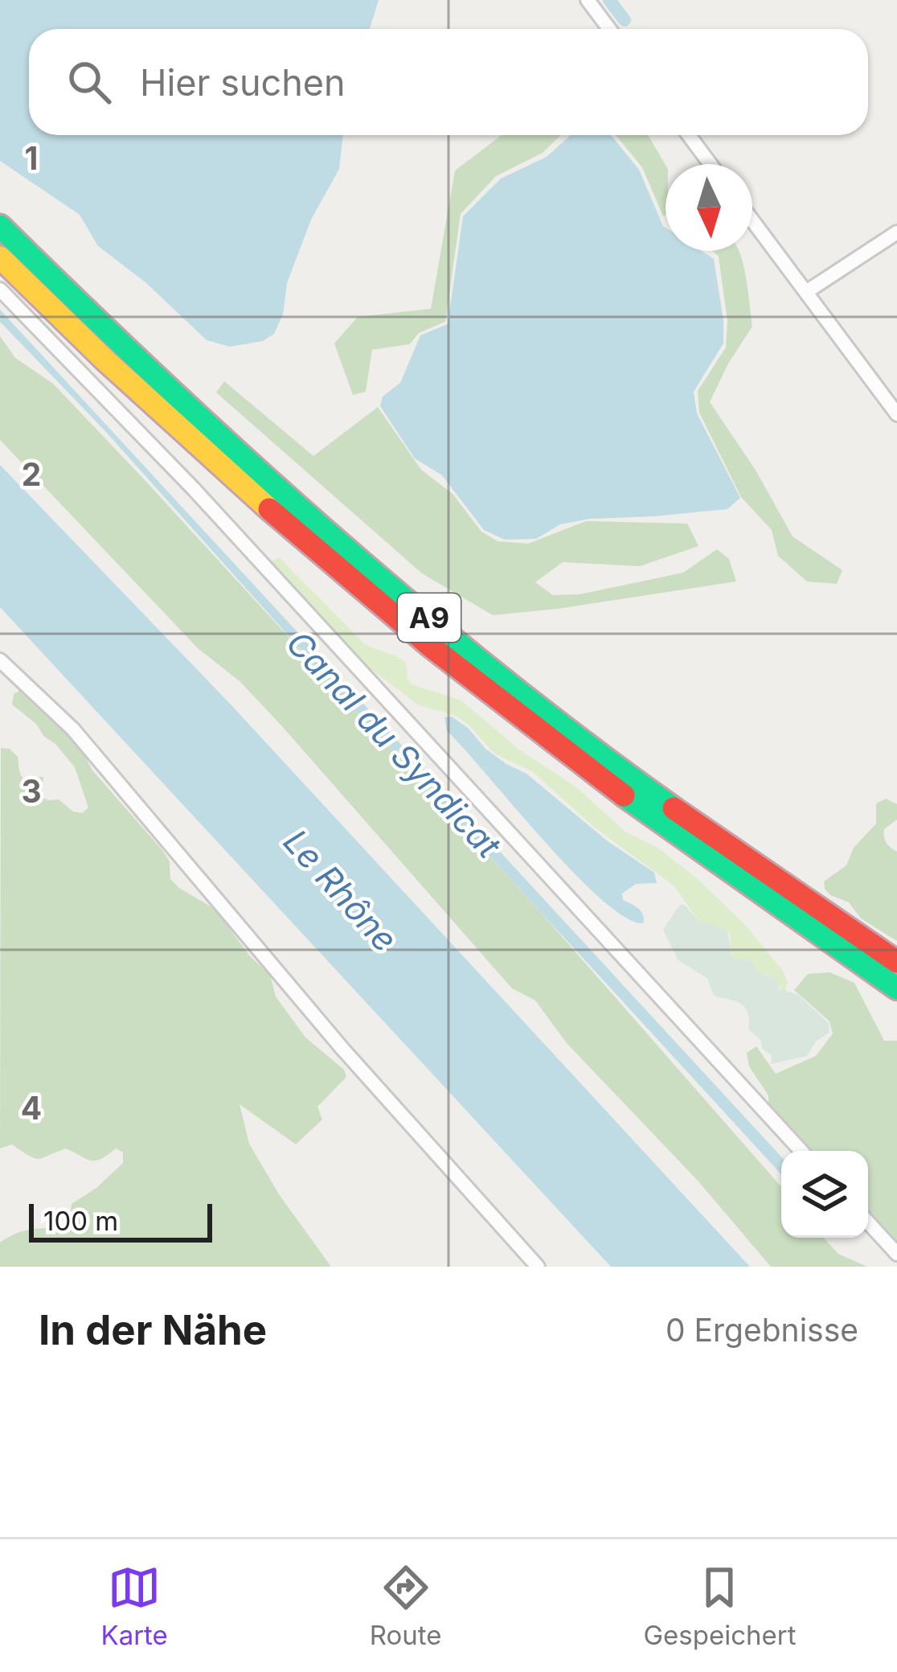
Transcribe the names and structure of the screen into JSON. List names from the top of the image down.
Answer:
{
  "streets": {
    "highway": ["A9"]
  },
  "water": ["Canal du Syndicat", "Le Rhône"],
  "scale_bar": "100 m",
  "north": "bottom",
  "page": {
    "search": "Hier suchen",
    "scale": "100 m",
    "heading": ["In der Nähe", "0 Ergebnisse"],
    "nav": ["Karte", "Route", "Gespeichert"]
  },
  "grid": {
    "rows": [
      "1",
      "2",
      "3",
      "4"
    ]
  }
}
